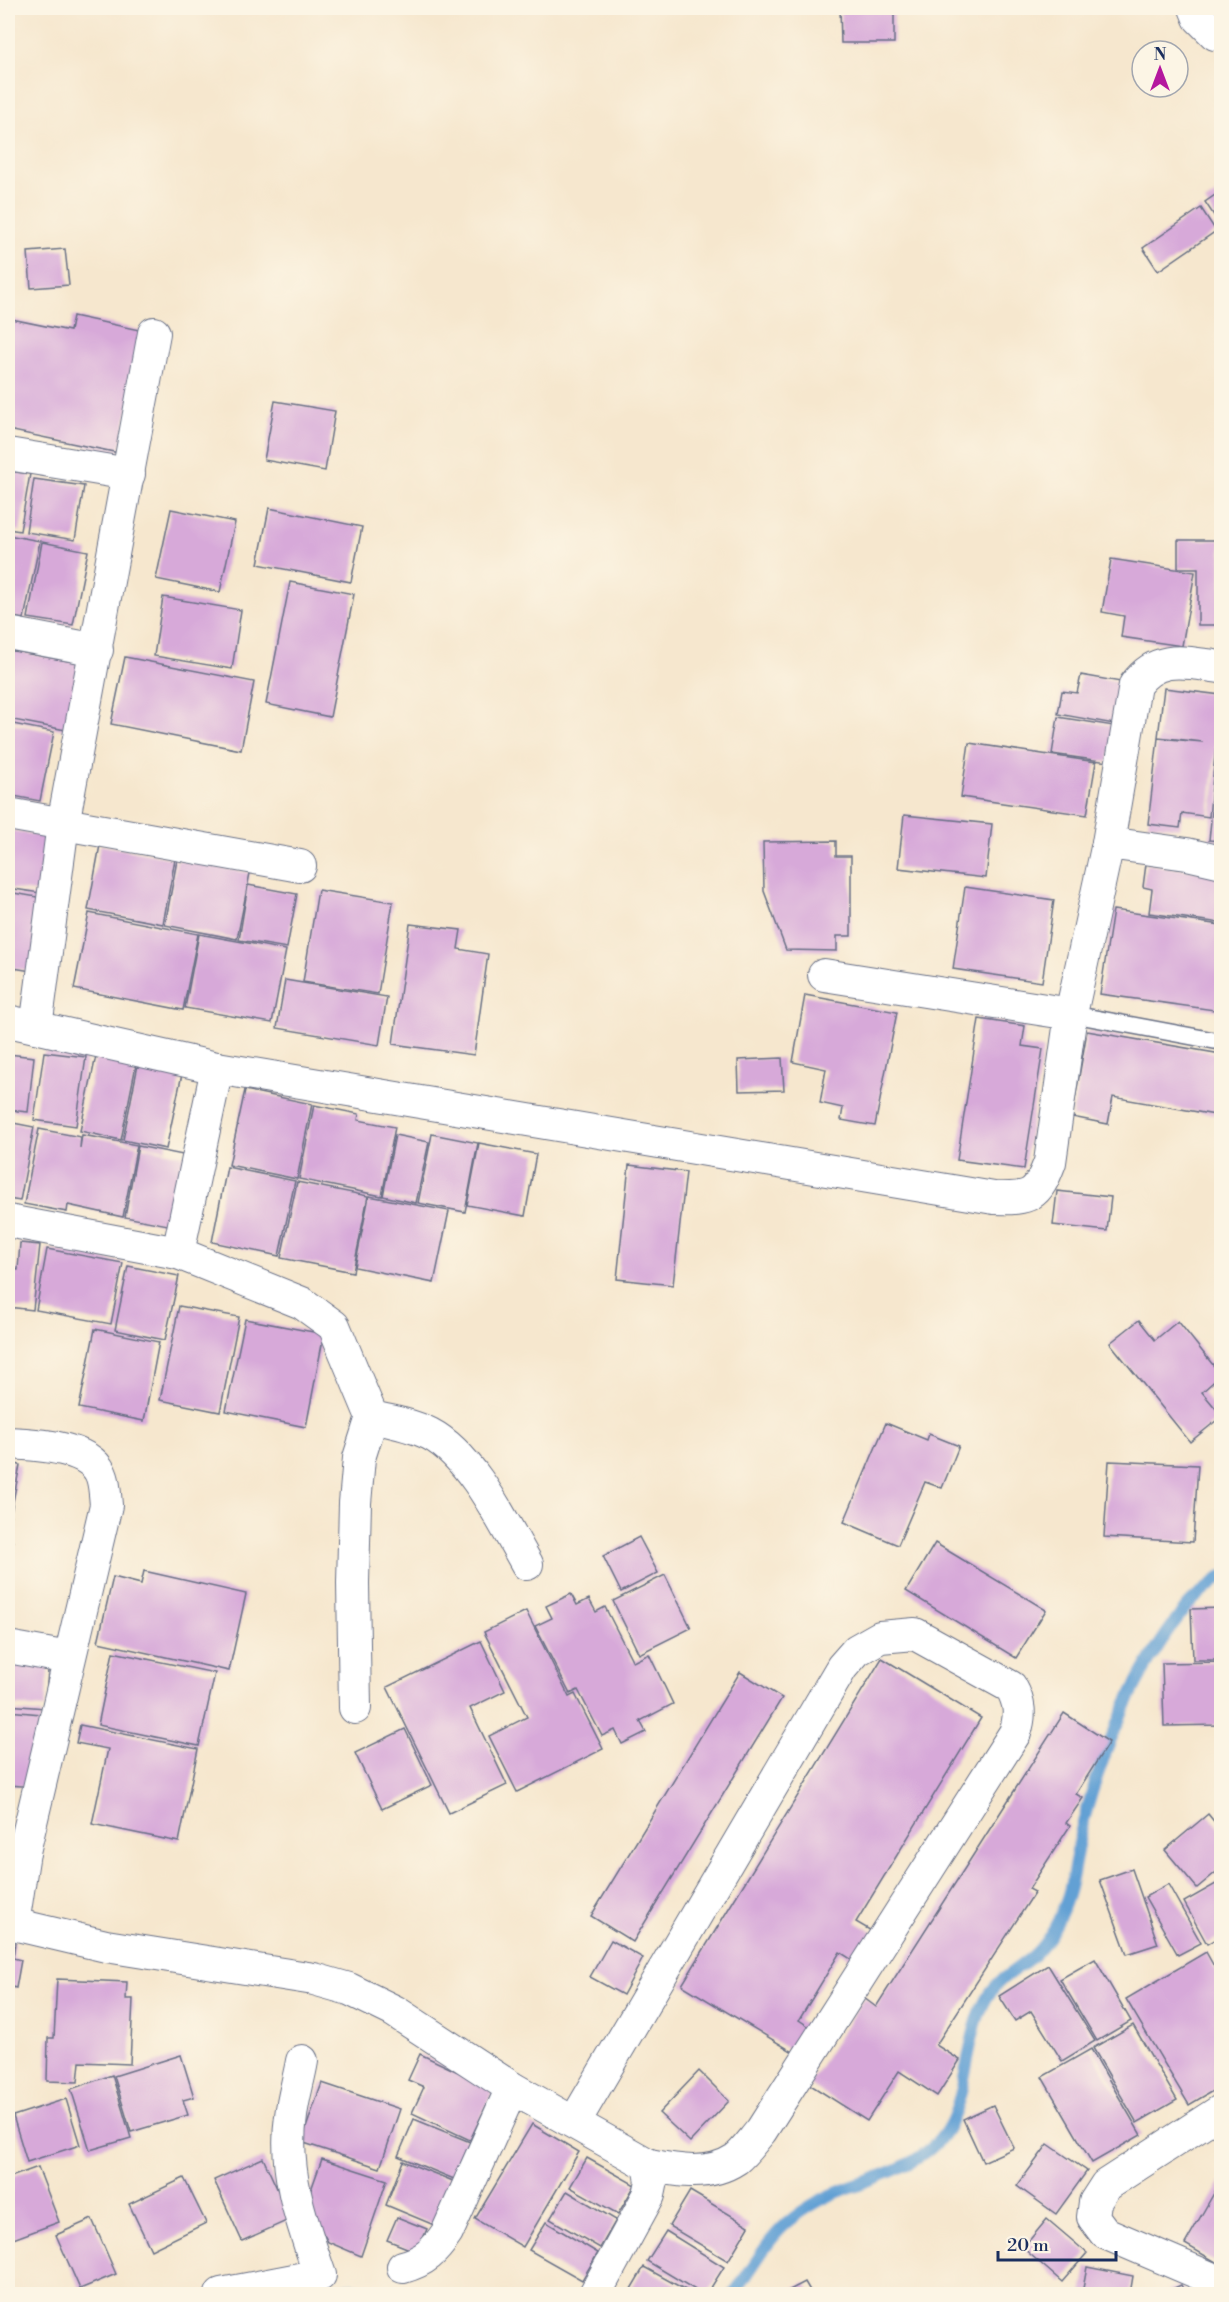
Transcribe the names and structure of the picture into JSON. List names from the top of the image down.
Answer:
{
  "scale_bar": "20 m",
  "north": "top"
}
